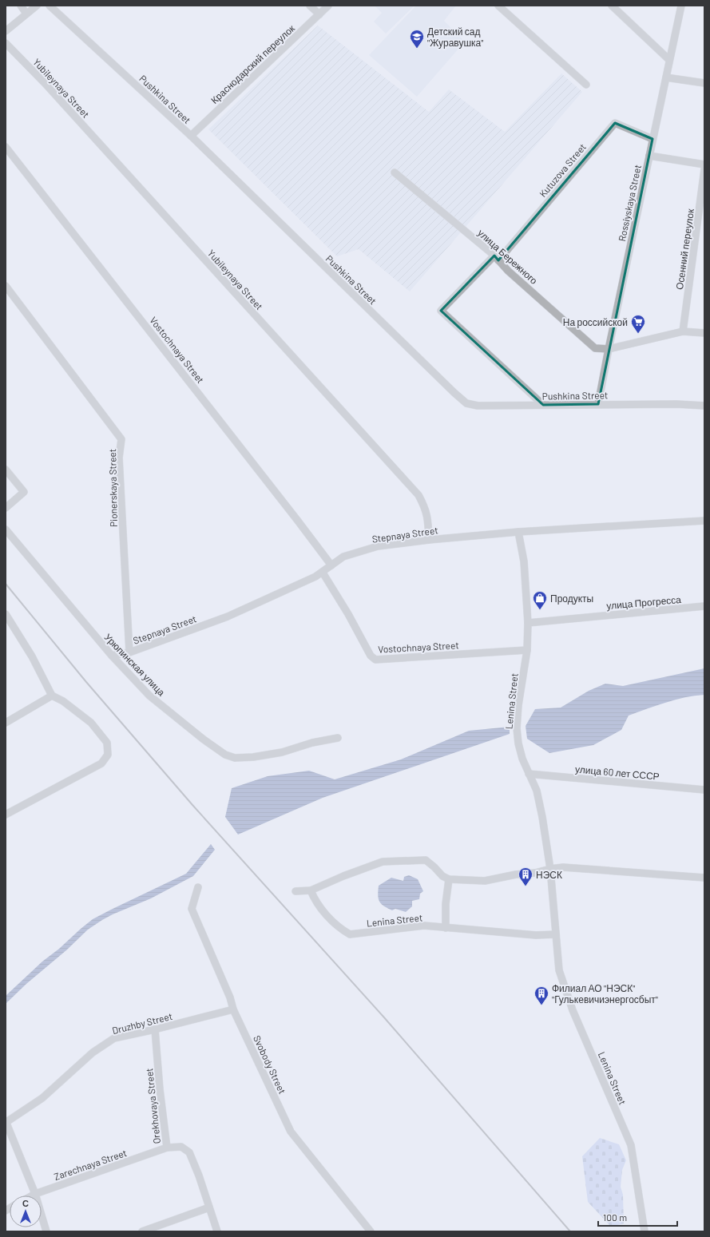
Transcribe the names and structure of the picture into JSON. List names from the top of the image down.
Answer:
{
  "streets": {
    "street": [
      "Краснодарский переулок",
      "Yubileynaya Street",
      "Pushkina Street",
      "Kutuzova Street",
      "Rossiyskaya Street",
      "Осенний переулок",
      "улица Бережного",
      "Vostochnaya Street",
      "Pionerskaya Street",
      "Stepnaya Street",
      "улица Прогресса",
      "Урюпинская улица",
      "Lenina Street",
      "улица 60 лет СССР",
      "Druzhby Street",
      "Svobody Street",
      "Orekhovaya Street",
      "Zarechnaya Street"
    ]
  },
  "crossings": [
    ["Краснодарский переулок", "Pushkina Street"],
    ["Yubileynaya Street", "Stepnaya Street"],
    ["Pushkina Street", "Kutuzova Street"],
    ["Pushkina Street", "Rossiyskaya Street"],
    ["Kutuzova Street", "Rossiyskaya Street"],
    ["Kutuzova Street", "улица Бережного"],
    ["Rossiyskaya Street", "улица Бережного"],
    ["Vostochnaya Street", "Stepnaya Street"],
    ["Vostochnaya Street", "Lenina Street"],
    ["Pionerskaya Street", "Stepnaya Street"],
    ["Stepnaya Street", "Урюпинская улица"],
    ["Stepnaya Street", "Lenina Street"],
    ["улица Прогресса", "Lenina Street"],
    ["Lenina Street", "улица 60 лет СССР"],
    ["Druzhby Street", "Svobody Street"],
    ["Druzhby Street", "Orekhovaya Street"],
    ["Orekhovaya Street", "Zarechnaya Street"]
  ],
  "places": {
    "school or university": ["Детский сад \"Журавушка\""],
    "supermarket": ["На российской"],
    "shop": ["Продукты"],
    "building": ["НЭСК", "Филиал АО \"НЭСК\" \"Гулькевичиэнергосбыт\""]
  },
  "scale_bar": "100 m",
  "north": "top"
}
